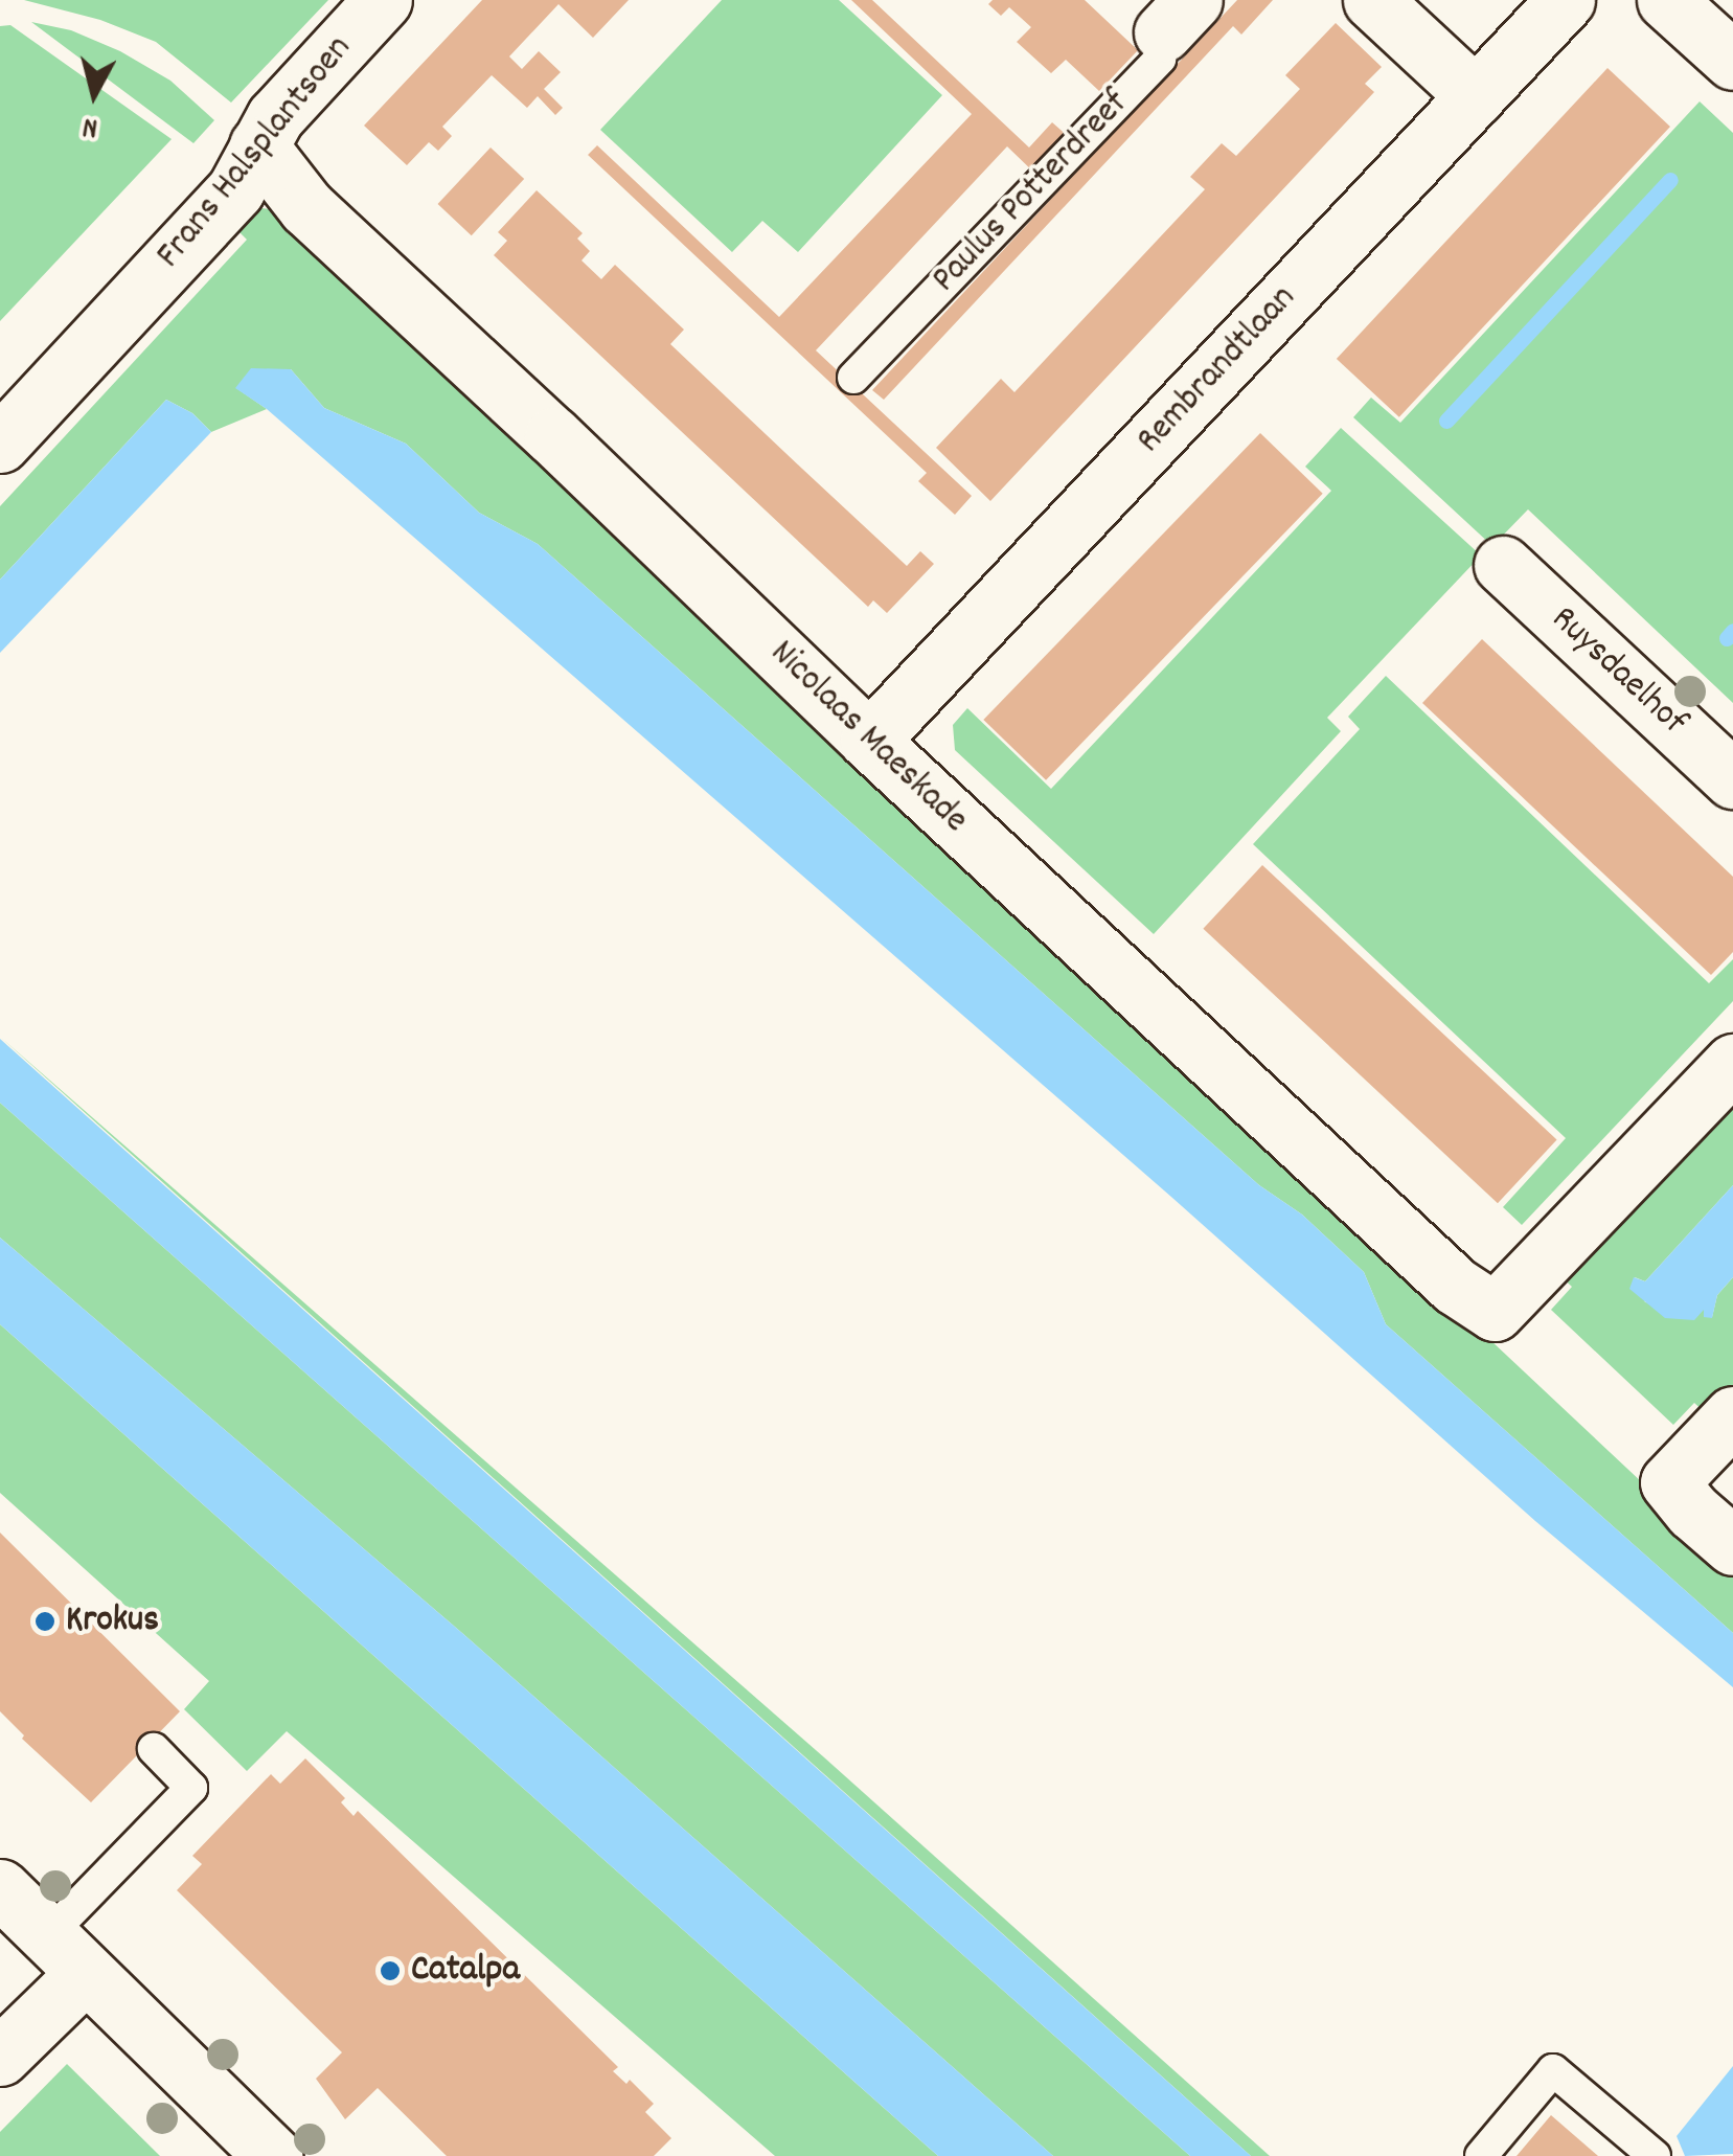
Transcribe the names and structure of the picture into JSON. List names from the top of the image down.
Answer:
{
  "streets": {
    "street": [
      "Frans Halsplantsoen",
      "Rembrandtlaan",
      "Ruysdaelhof",
      "Nicolaas Maeskade"
    ],
    "lane": ["Paulus Potterdreef"]
  },
  "crossings": [
    ["Frans Halsplantsoen", "Nicolaas Maeskade"],
    ["Rembrandtlaan", "Nicolaas Maeskade"]
  ],
  "places": ["Krokus", "Catalpa"],
  "north": "bottom"
}
